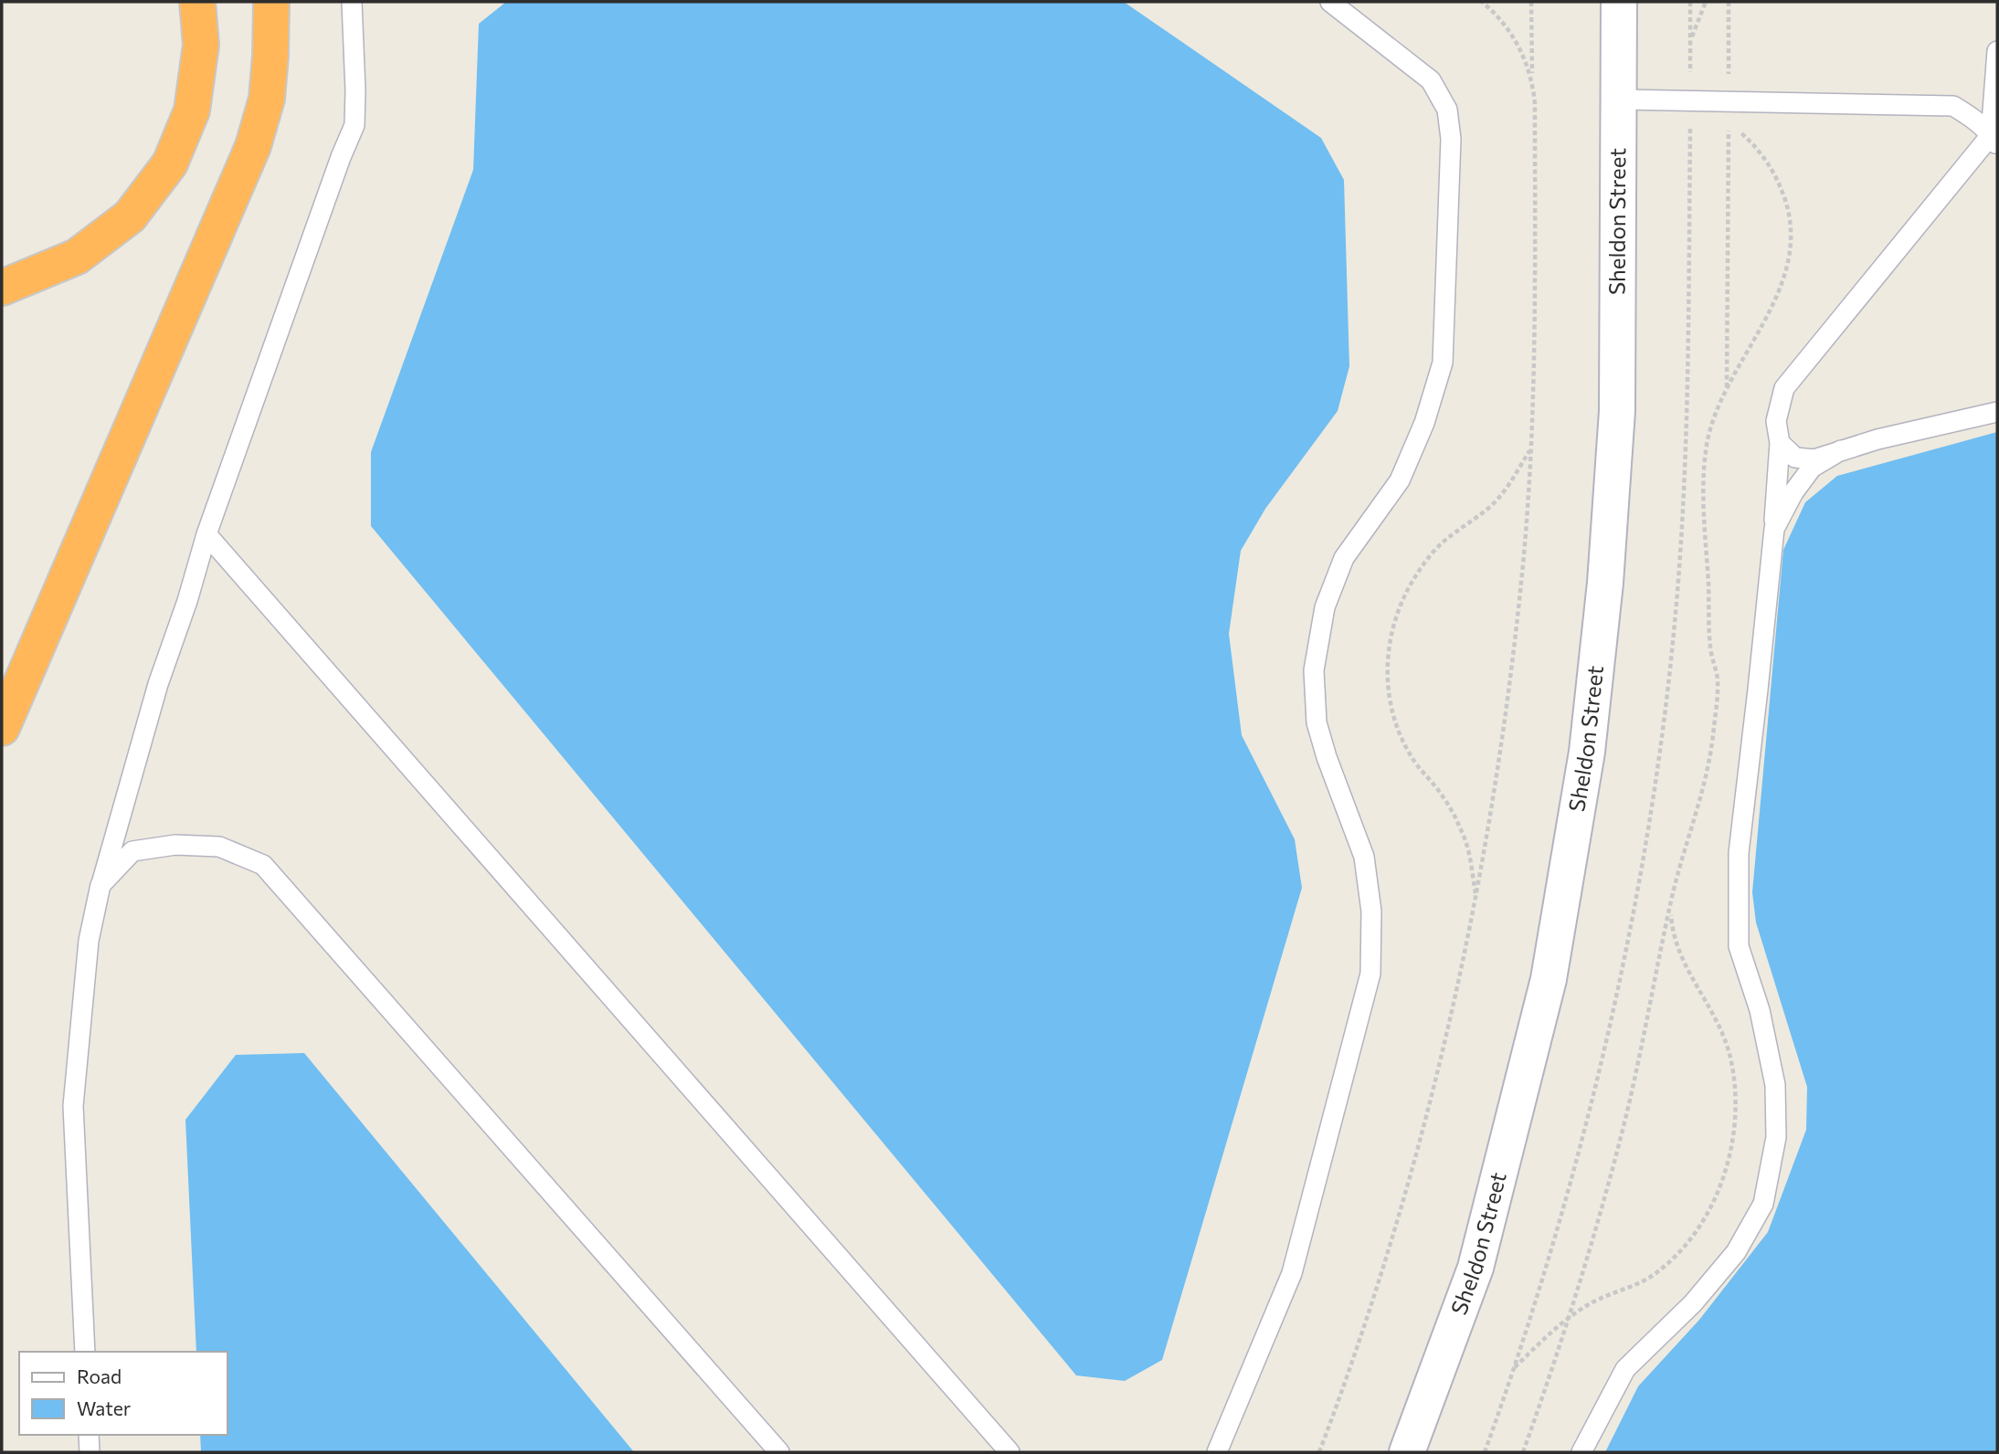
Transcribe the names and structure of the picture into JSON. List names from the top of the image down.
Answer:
{
  "streets": {
    "main road": ["Sheldon Street"]
  },
  "legend": ["Road", "Water"]
}
